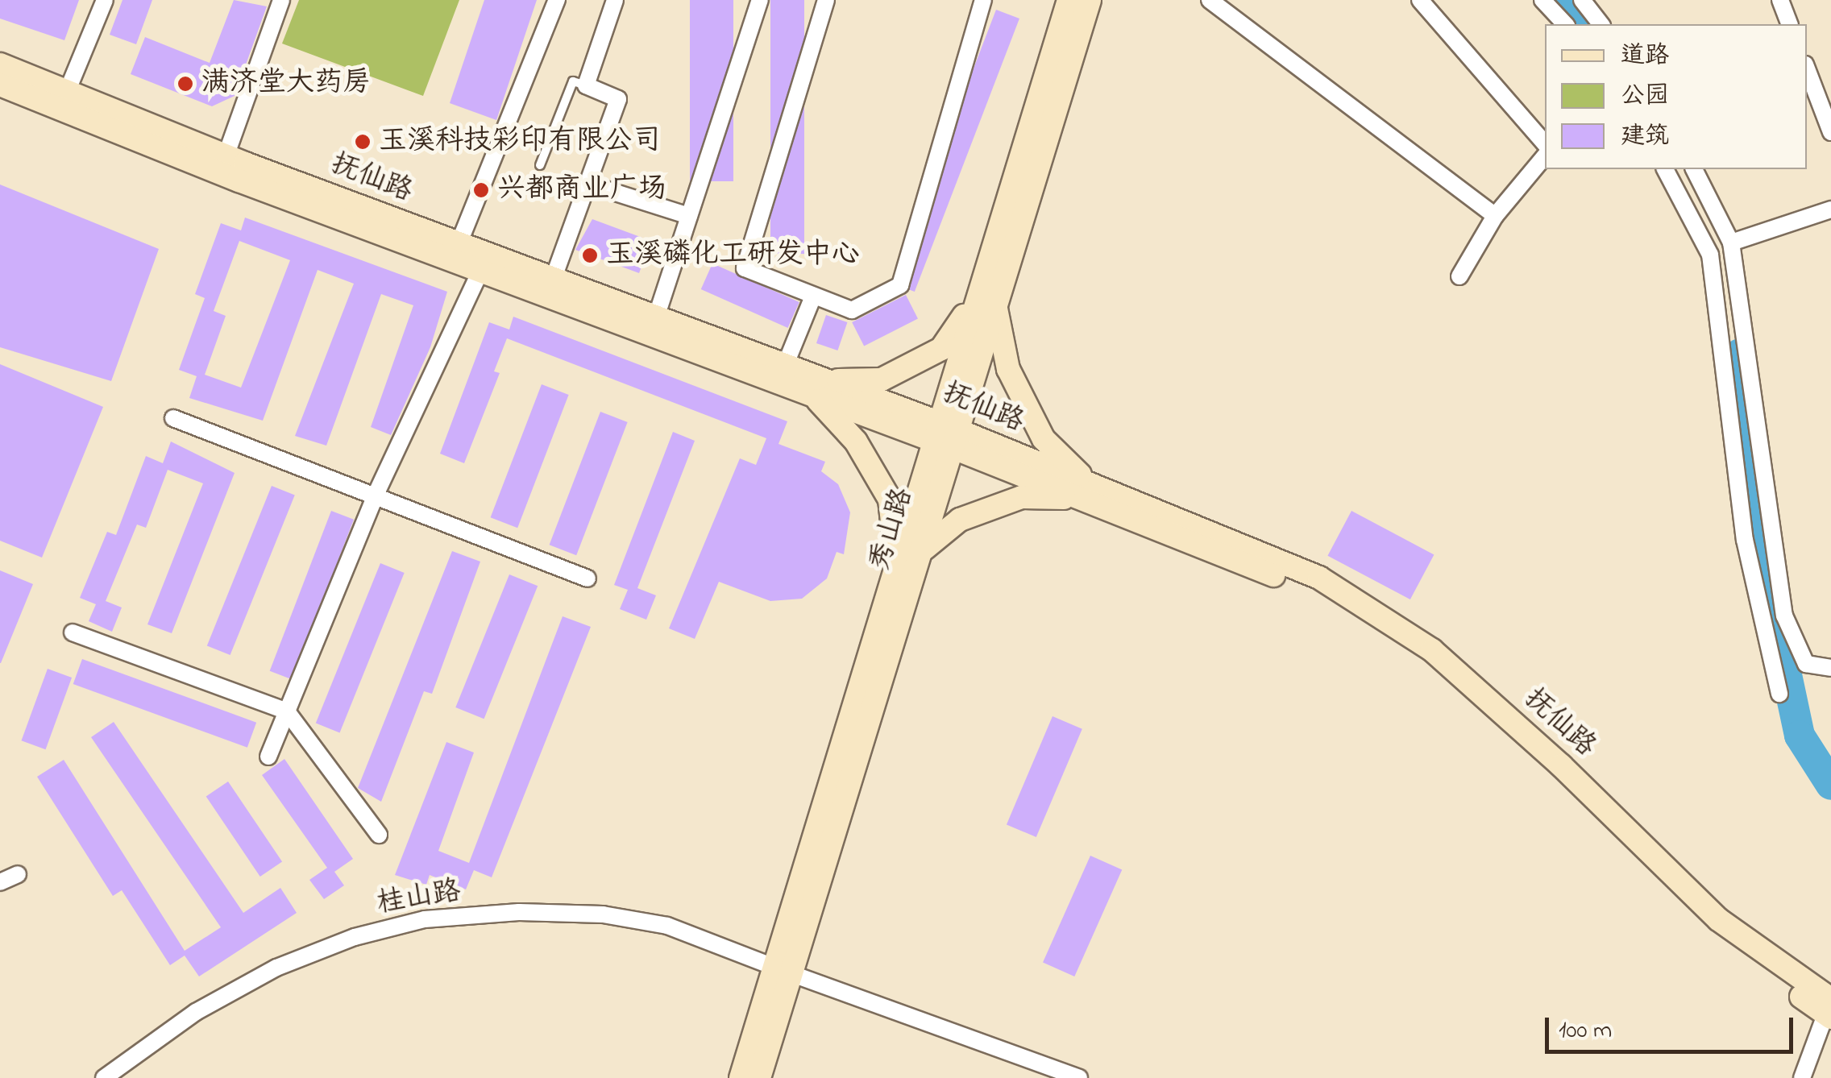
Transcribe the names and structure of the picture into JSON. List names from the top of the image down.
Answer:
{
  "streets": {
    "main road": ["抚仙路", "秀山路"],
    "street": ["桂山路"]
  },
  "crossings": [
    ["抚仙路", "秀山路"],
    ["秀山路", "桂山路"]
  ],
  "places": [
    "满济堂大药房",
    "玉溪科技彩印有限公司",
    "兴都商业广场",
    "玉溪磷化工研发中心"
  ],
  "legend": ["道路", "公园", "建筑"],
  "scale_bar": "100 m"
}
